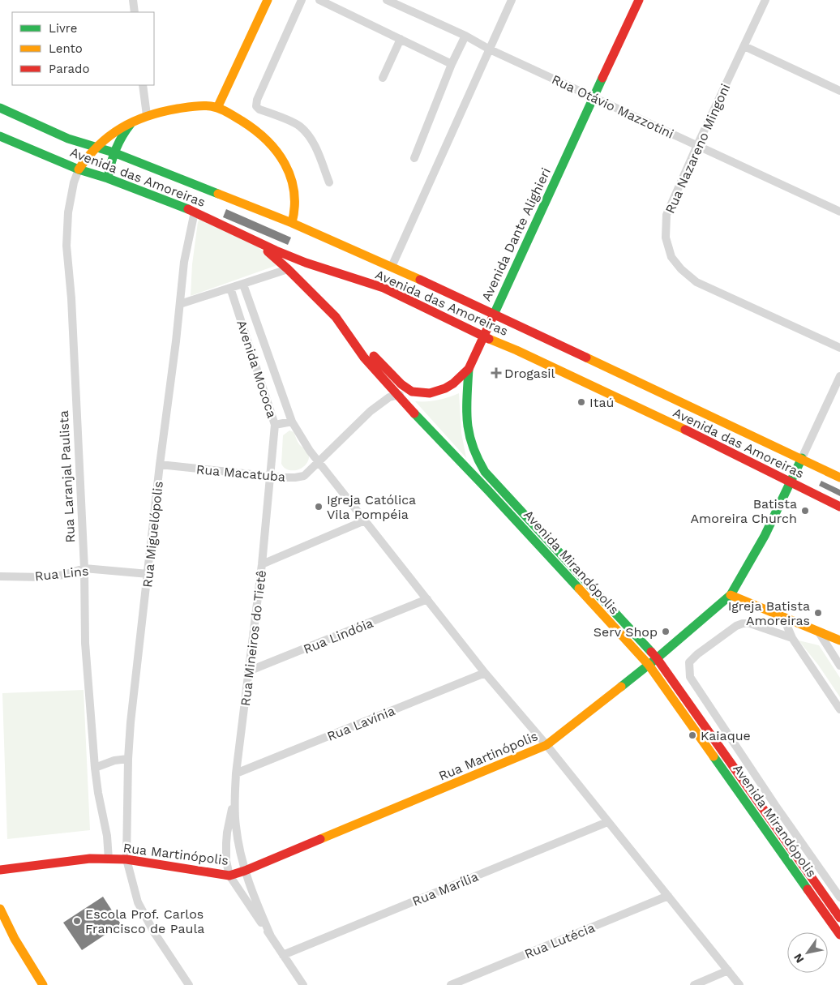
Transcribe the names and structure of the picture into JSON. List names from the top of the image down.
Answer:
{
  "streets": {
    "main road": [
      "Avenida das Amoreiras",
      "Avenida Dante Alighieri",
      "Rua Laranjal Paulista",
      "Avenida Mirandópolis",
      "Rua Martinópolis"
    ],
    "street": [
      "Rua Otávio Mazzotini",
      "Rua Nazareno Mingoni",
      "Avenida Mococa",
      "Rua Macatuba",
      "Rua Miguelópolis",
      "Rua Lins",
      "Rua Lindóia",
      "Rua Mineiros do Tietê",
      "Rua Lavínia",
      "Rua Marília",
      "Rua Lutécia"
    ]
  },
  "crossings": [
    ["Rua Otávio Mazzotini", "Rua Nazareno Mingoni"],
    ["Rua Otávio Mazzotini", "Avenida Dante Alighieri"],
    ["Avenida das Amoreiras", "Avenida Dante Alighieri"],
    ["Avenida das Amoreiras", "Rua Laranjal Paulista"],
    ["Avenida das Amoreiras", "Rua Miguelópolis"],
    ["Avenida das Amoreiras", "Avenida Mirandópolis"],
    ["Avenida das Amoreiras", "Rua Martinópolis"],
    ["Avenida Dante Alighieri", "Rua Macatuba"],
    ["Avenida Dante Alighieri", "Avenida Mirandópolis"],
    ["Avenida Mococa", "Rua Macatuba"],
    ["Avenida Mococa", "Rua Lindóia"],
    ["Avenida Mococa", "Rua Mineiros do Tietê"],
    ["Avenida Mococa", "Rua Lavínia"],
    ["Avenida Mococa", "Rua Martinópolis"],
    ["Avenida Mococa", "Rua Marília"],
    ["Avenida Mococa", "Rua Lutécia"],
    ["Rua Macatuba", "Rua Miguelópolis"],
    ["Rua Macatuba", "Avenida Mirandópolis"],
    ["Rua Macatuba", "Rua Mineiros do Tietê"],
    ["Rua Laranjal Paulista", "Rua Lins"],
    ["Rua Laranjal Paulista", "Rua Martinópolis"],
    ["Rua Miguelópolis", "Rua Lins"],
    ["Rua Miguelópolis", "Rua Martinópolis"],
    ["Avenida Mirandópolis", "Rua Martinópolis"],
    ["Rua Lindóia", "Rua Mineiros do Tietê"],
    ["Rua Mineiros do Tietê", "Rua Lavínia"],
    ["Rua Mineiros do Tietê", "Rua Martinópolis"],
    ["Rua Mineiros do Tietê", "Rua Marília"]
  ],
  "places": {
    "health": ["Drogasil"],
    "other": [
      "Itaú",
      "Igreja Católica Vila Pompéia",
      "Batista Amoreira Church",
      "Igreja Batista Amoreiras",
      "Serv Shop",
      "Kaiaque",
      "Escola Prof. Carlos Francisco de Paula"
    ]
  },
  "legend": ["Livre", "Lento", "Parado"],
  "north": "bottom left"
}
